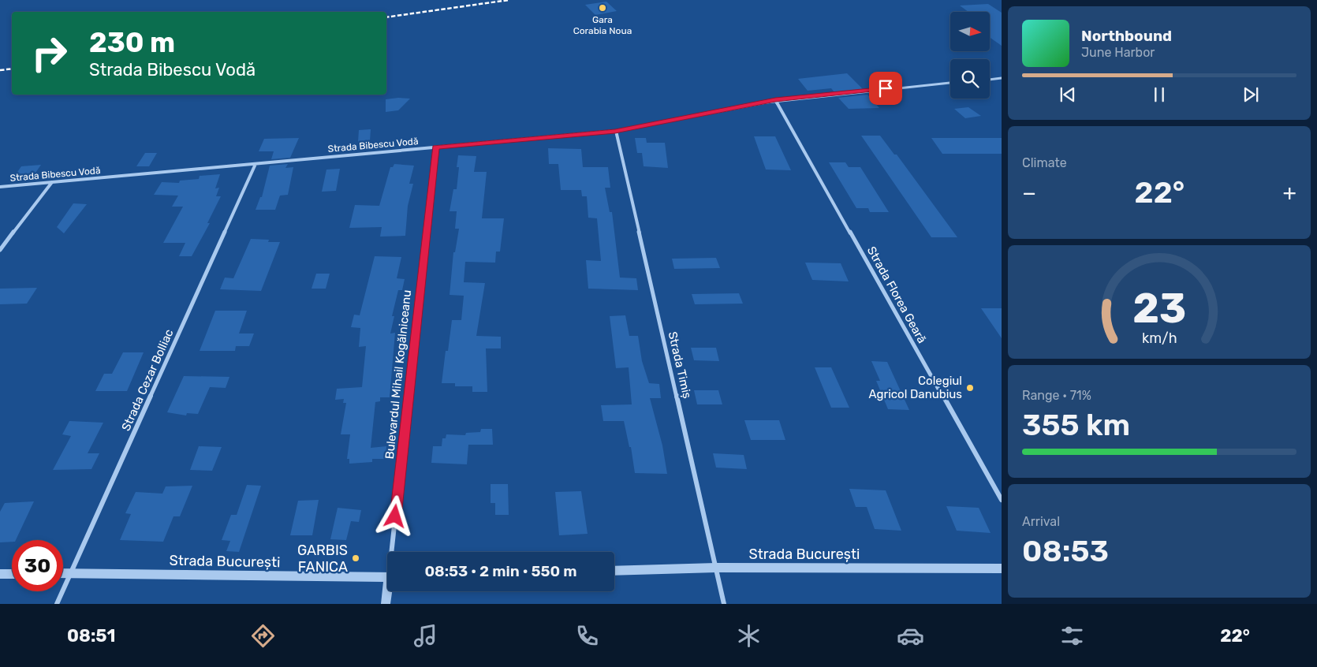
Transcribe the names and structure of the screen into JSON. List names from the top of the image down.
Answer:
{
  "streets": {
    "street": [
      "Strada Bibescu Vodă",
      "Strada Florea Geară",
      "Strada Timiș",
      "Bulevardul Mihail Kogălniceanu",
      "Strada Cezar Bolliac",
      "Strada București"
    ]
  },
  "crossings": [
    ["Strada Bibescu Vodă", "Strada Florea Geară"],
    ["Strada Bibescu Vodă", "Strada Timiș"],
    ["Strada Bibescu Vodă", "Bulevardul Mihail Kogălniceanu"],
    ["Strada Bibescu Vodă", "Strada Cezar Bolliac"],
    ["Strada Timiș", "Strada București"],
    ["Strada Cezar Bolliac", "Strada București"]
  ],
  "places": ["Gara Corabia Noua", "Colegiul Agricol Danubius", "GARBIS FANICA"],
  "north": "right",
  "page": {
    "turn": ["230 m", "Strada Bibescu Vodă"],
    "song": ["Northbound", "June Harbor"],
    "tile": [
      "Climate",
      ["Range · 71%", "355 km"],
      ["Arrival", "08:53"]
    ],
    "heat": ["−", "22°", "+"],
    "limit": "30",
    "trip": "08:53 · 2 min · 550 m",
    "tabs": ["08:51", "22°"],
    "gauge": ["23", "km/h"]
  }
}
